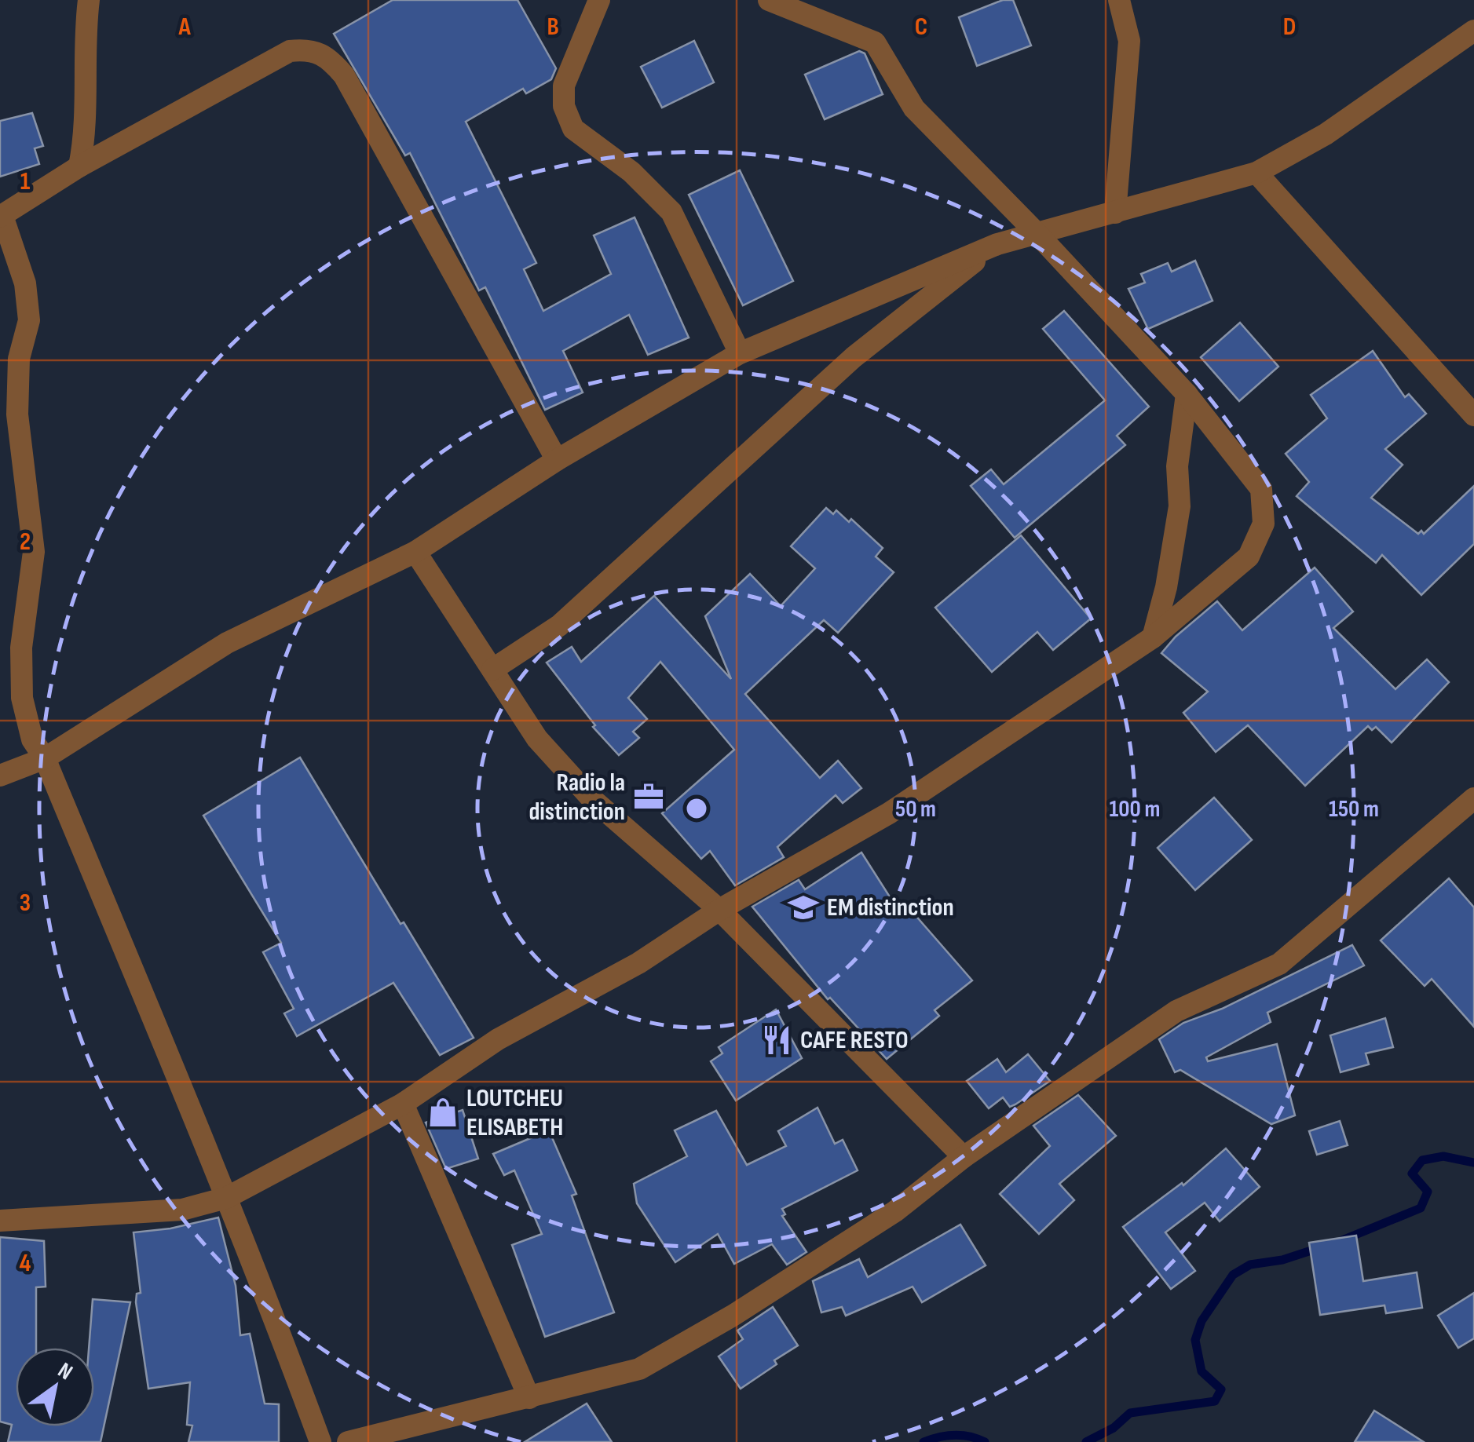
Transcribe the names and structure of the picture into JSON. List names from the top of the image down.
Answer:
{
  "places": {
    "office": ["Radio la distinction"],
    "school or university": ["EM distinction"],
    "restaurant": ["CAFE RESTO"],
    "shop": ["LOUTCHEU ELISABETH"]
  },
  "north": "top right",
  "grid": {
    "columns": [
      "A",
      "B",
      "C",
      "D"
    ],
    "rows": [
      "1",
      "2",
      "3",
      "4"
    ]
  },
  "rings": ["50 m", "100 m", "150 m"]
}
